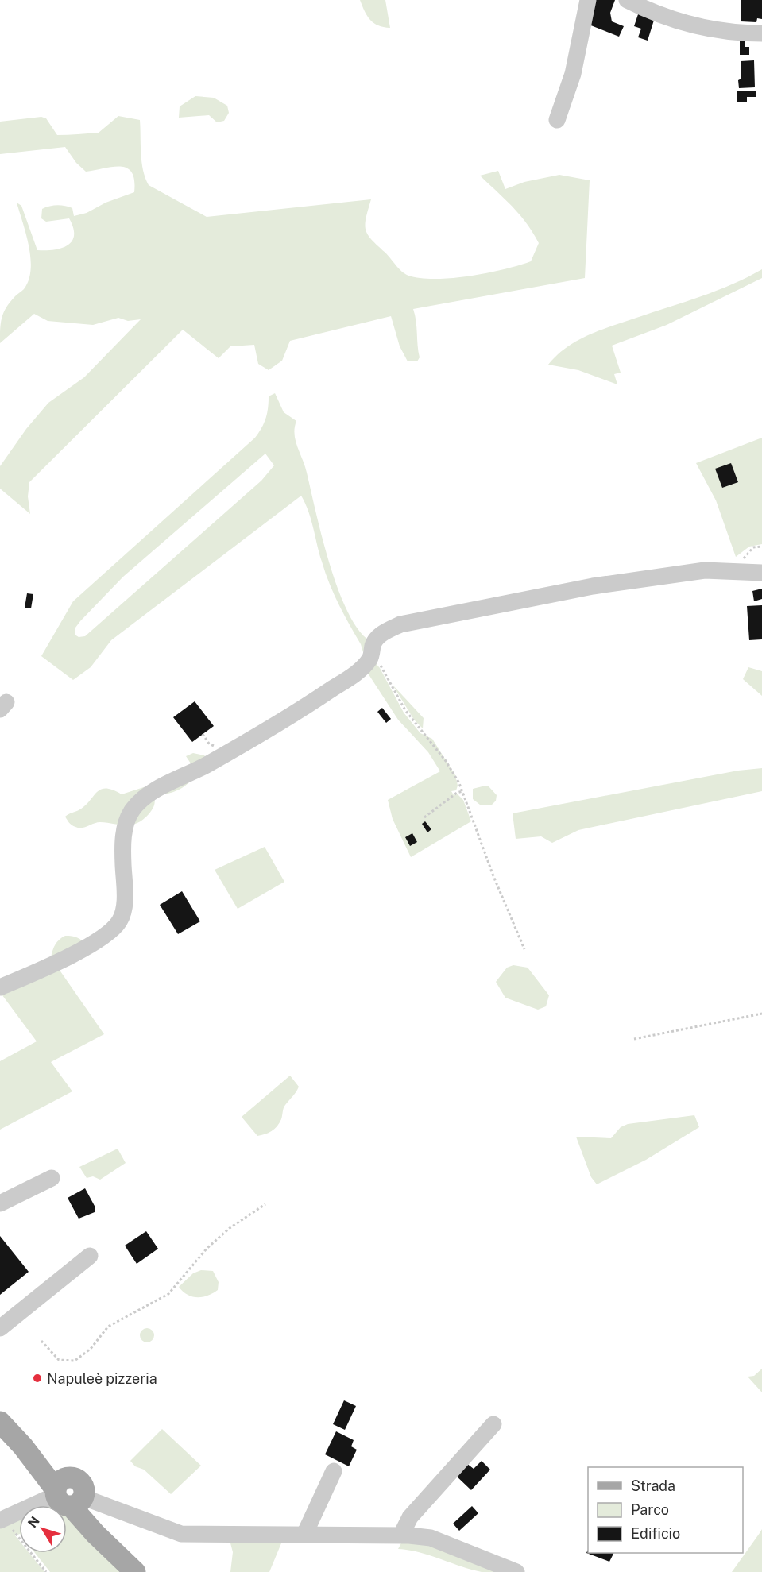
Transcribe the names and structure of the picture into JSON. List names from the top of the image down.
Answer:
{
  "places": ["Napuleè pizzeria"],
  "legend": ["Strada", "Parco", "Edificio"],
  "north": "top left"
}
